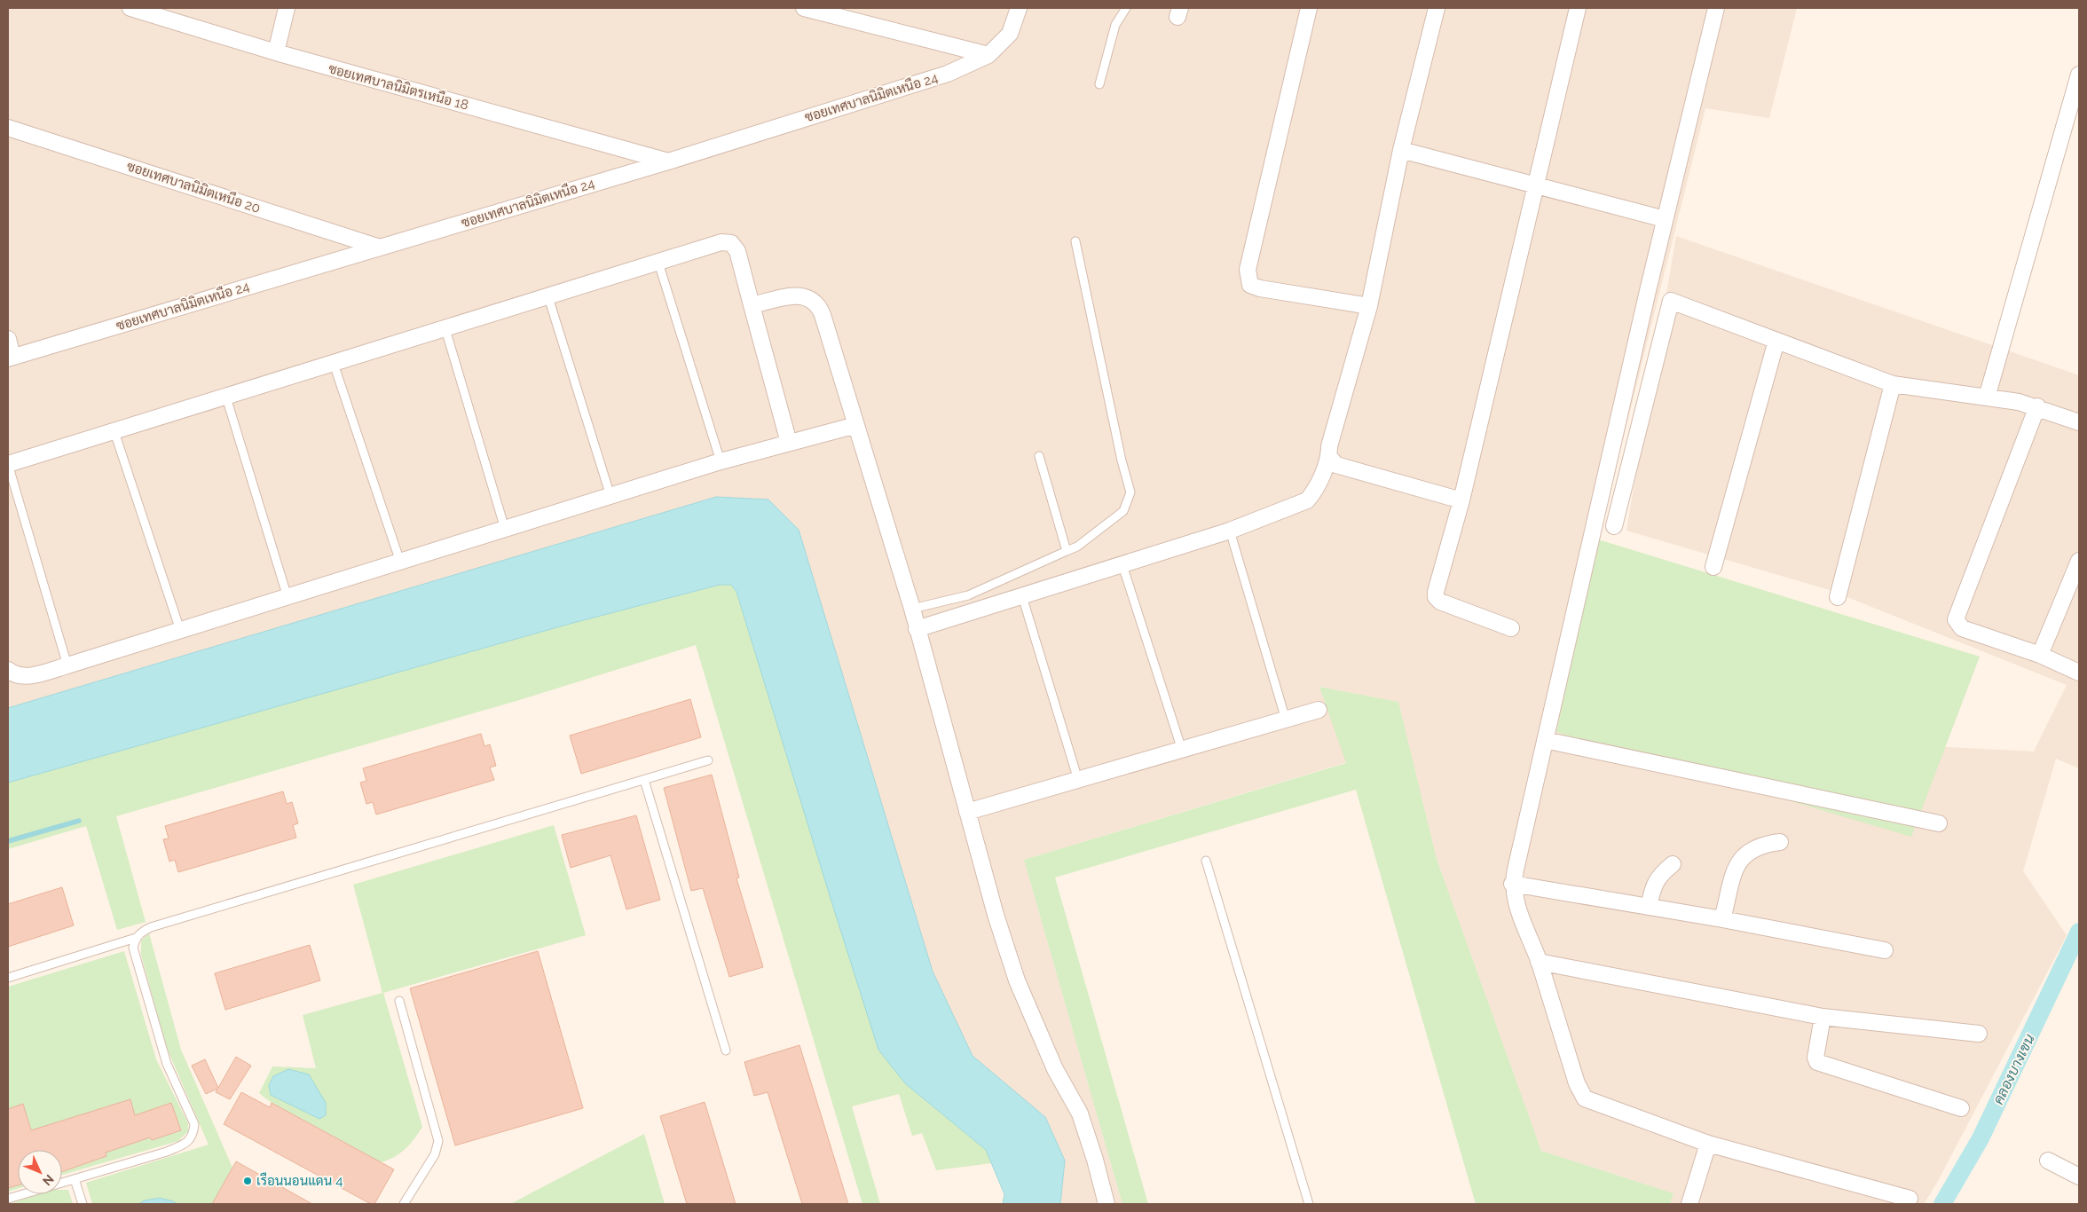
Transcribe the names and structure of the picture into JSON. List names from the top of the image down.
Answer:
{
  "streets": {
    "street": ["ซอยเทศบาลนิมิตรเหนือ 18", "ซอยเทศบาลนิมิตเหนือ 24", "ซอยเทศบาลนิมิตเหนือ 20"]
  },
  "crossings": [
    ["ซอยเทศบาลนิมิตรเหนือ 18", "ซอยเทศบาลนิมิตเหนือ 24"],
    ["ซอยเทศบาลนิมิตเหนือ 24", "ซอยเทศบาลนิมิตเหนือ 20"]
  ],
  "water": ["คลองบางเขน"],
  "places": ["เรือนนอนแดน 4"],
  "north": "bottom right"
}
